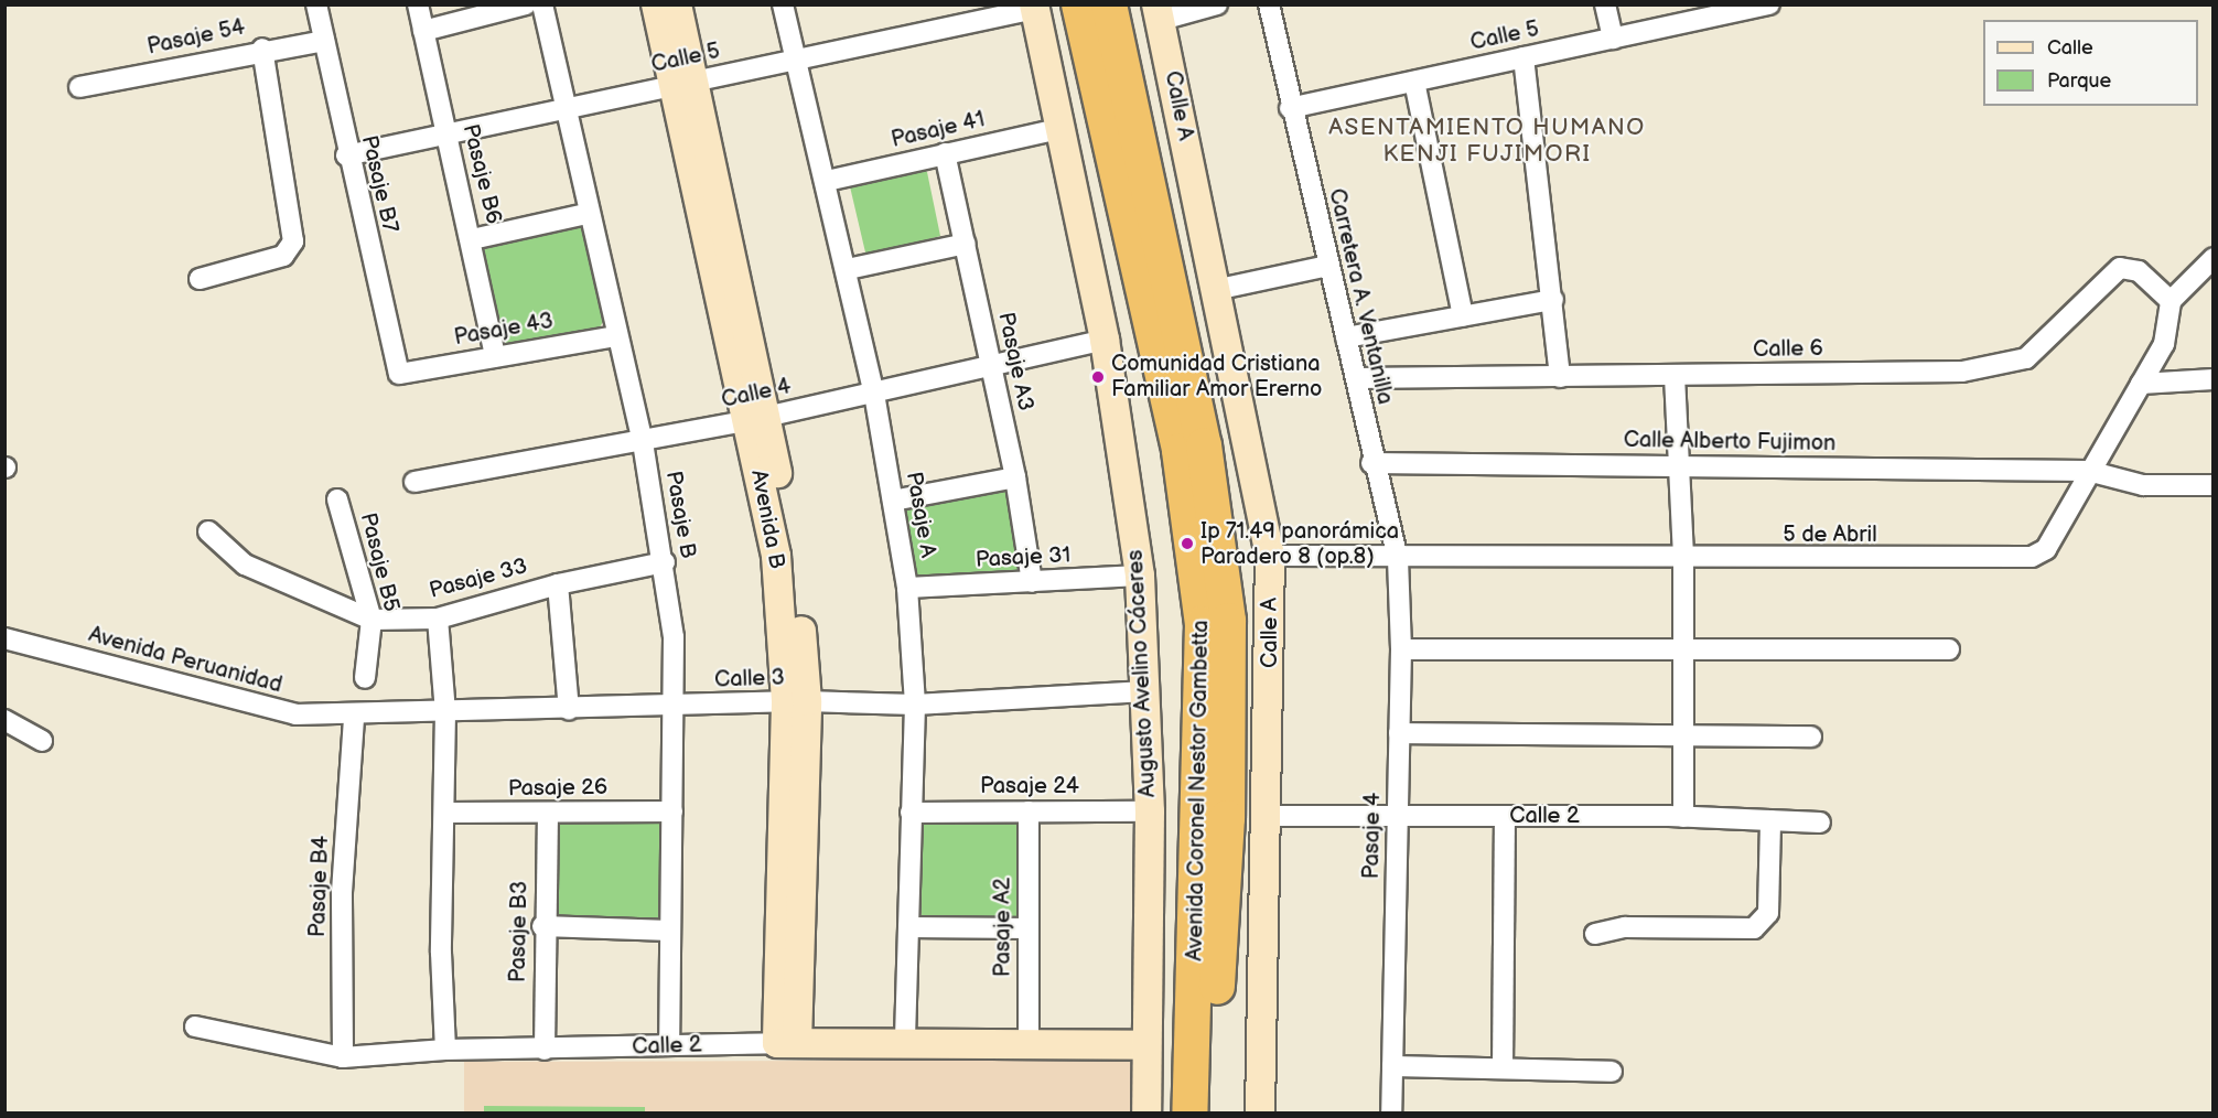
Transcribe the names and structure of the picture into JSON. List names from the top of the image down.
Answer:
{
  "streets": {
    "highway": ["Avenida Coronel Nestor Gambetta"],
    "street": [
      "Calle 5",
      "Pasaje 54",
      "Calle A",
      "Pasaje 41",
      "Pasaje B6",
      "Pasaje B7",
      "Carretera A. Ventanilla",
      "Pasaje 43",
      "Calle 6",
      "Pasaje A3",
      "Calle 4",
      "Calle Alberto Fujimon",
      "Pasaje B",
      "Pasaje A",
      "Avenida B",
      "5 de Abril",
      "Pasaje 31",
      "Pasaje B5",
      "Pasaje 33",
      "Avenida Peruanidad",
      "Augusto Avelino Cáceres",
      "Calle 3",
      "Pasaje 24",
      "Pasaje 26",
      "Calle 2",
      "Pasaje 4",
      "Pasaje B4",
      "Pasaje A2",
      "Pasaje B3"
    ]
  },
  "crossings": [
    ["Calle 5", "Pasaje B6"],
    ["Calle 5", "Pasaje B7"],
    ["Calle 5", "Carretera A. Ventanilla"],
    ["Calle 5", "Pasaje B"],
    ["Calle 5", "Pasaje A"],
    ["Calle 5", "Avenida B"],
    ["Calle 5", "Augusto Avelino Cáceres"],
    ["Pasaje 54", "Pasaje B7"],
    ["Calle A", "5 de Abril"],
    ["Calle A", "Calle 2"],
    ["Pasaje 41", "Pasaje A3"],
    ["Pasaje 41", "Pasaje A"],
    ["Pasaje 41", "Augusto Avelino Cáceres"],
    ["Pasaje B6", "Pasaje 43"],
    ["Pasaje B7", "Pasaje 43"],
    ["Carretera A. Ventanilla", "Calle 6"],
    ["Carretera A. Ventanilla", "Calle Alberto Fujimon"],
    ["Carretera A. Ventanilla", "5 de Abril"],
    ["Carretera A. Ventanilla", "Pasaje 4"],
    ["Pasaje 43", "Pasaje B"],
    ["Calle 6", "5 de Abril"],
    ["Pasaje A3", "Calle 4"],
    ["Pasaje A3", "Pasaje 31"],
    ["Calle 4", "Pasaje B"],
    ["Calle 4", "Pasaje A"],
    ["Calle 4", "Avenida B"],
    ["Calle 4", "Augusto Avelino Cáceres"],
    ["Calle Alberto Fujimon", "5 de Abril"],
    ["Pasaje B", "Pasaje 33"],
    ["Pasaje B", "Calle 3"],
    ["Pasaje B", "Pasaje 26"],
    ["Pasaje B", "Calle 2"],
    ["Pasaje A", "Pasaje 31"],
    ["Pasaje A", "Calle 3"],
    ["Pasaje A", "Pasaje 24"],
    ["Pasaje A", "Calle 2"],
    ["Avenida B", "Calle 3"],
    ["Avenida B", "Calle 2"],
    ["5 de Abril", "Pasaje 4"],
    ["Pasaje 31", "Augusto Avelino Cáceres"],
    ["Pasaje B5", "Pasaje 33"],
    ["Avenida Peruanidad", "Calle 3"],
    ["Avenida Peruanidad", "Pasaje B4"],
    ["Augusto Avelino Cáceres", "Calle 3"],
    ["Augusto Avelino Cáceres", "Pasaje 24"],
    ["Augusto Avelino Cáceres", "Calle 2"],
    ["Calle 3", "Pasaje B4"],
    ["Pasaje 24", "Pasaje A2"],
    ["Pasaje 26", "Pasaje B3"],
    ["Calle 2", "Pasaje 4"],
    ["Calle 2", "Pasaje B4"],
    ["Calle 2", "Pasaje A2"],
    ["Calle 2", "Pasaje B3"]
  ],
  "districts": ["ASENTAMIENTO HUMANO KENJI FUJIMORI"],
  "places": ["Comunidad Cristiana Familiar Amor Ererno", "Ip 71.49 panorámica Paradero 8 (op.8)"],
  "legend": ["Calle", "Parque"]
}
